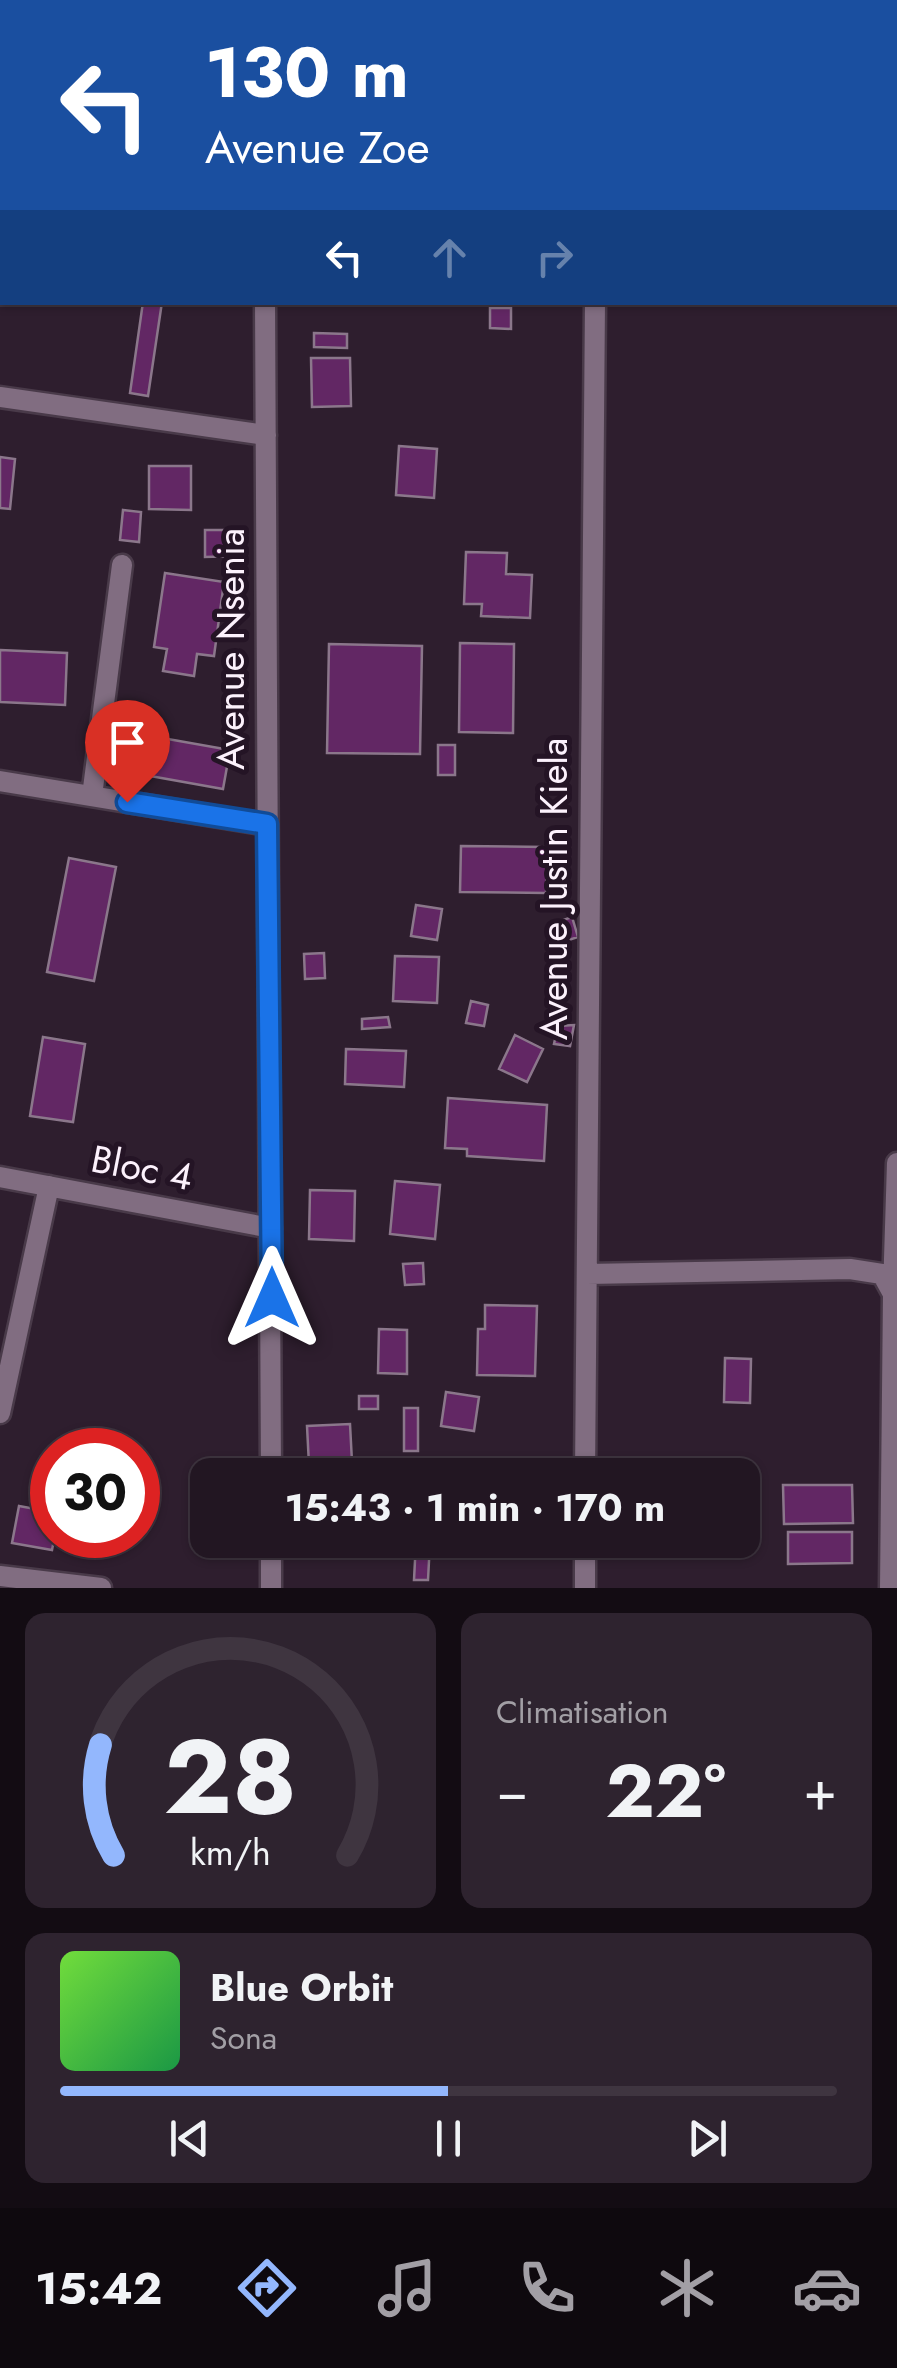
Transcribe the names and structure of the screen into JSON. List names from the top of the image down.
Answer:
{
  "streets": {
    "street": ["Avenue Nsenia", "Avenue Justin Kiela", "Bloc 4"]
  },
  "crossings": [
    ["Avenue Nsenia", "Bloc 4"]
  ],
  "page": {
    "turn": ["130 m", "Avenue Zoe"],
    "limit": "30",
    "trip": "15:43 · 1 min · 170 m",
    "tile": "Climatisation",
    "heat": ["−", "22°", "+"],
    "song": ["Blue Orbit", "Sona"],
    "tabs": "15:42",
    "gauge": ["28", "km/h"]
  }
}
